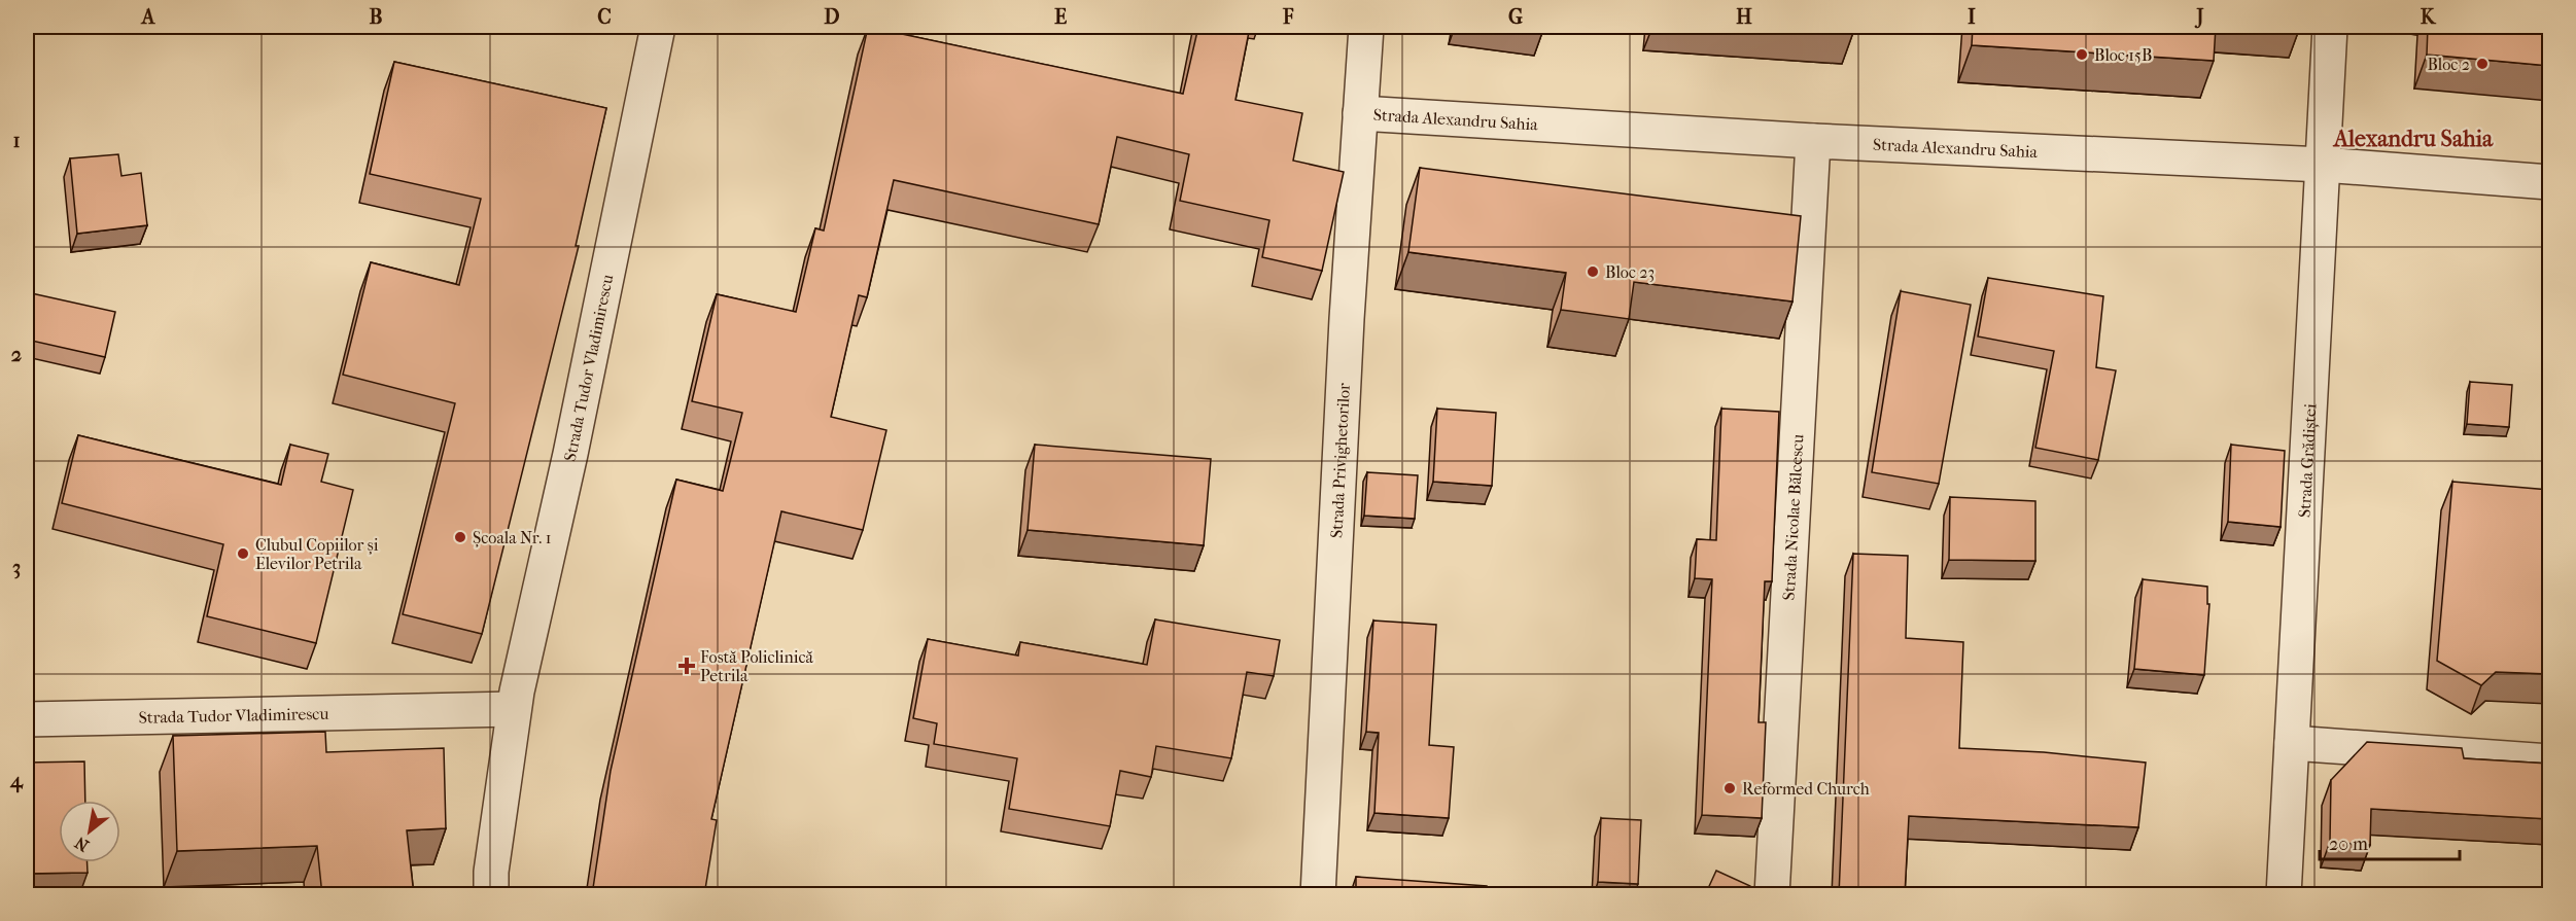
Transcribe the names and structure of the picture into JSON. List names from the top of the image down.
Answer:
{
  "streets": {
    "street": [
      "Strada Alexandru Sahia",
      "Strada Tudor Vladimirescu",
      "Strada Privighetorilor",
      "Strada Grădiștei",
      "Strada Nicolae Bălcescu"
    ]
  },
  "crossings": [
    ["Strada Alexandru Sahia", "Strada Privighetorilor"],
    ["Strada Alexandru Sahia", "Strada Grădiștei"],
    ["Strada Alexandru Sahia", "Strada Nicolae Bălcescu"]
  ],
  "districts": ["Alexandru Sahia"],
  "places": {
    "other": [
      "Bloc 15B",
      "Bloc 2",
      "Bloc 23",
      "Școala Nr. 1",
      "Clubul Copiilor și Elevilor Petrila",
      "Reformed Church"
    ],
    "health": ["Fostă Policlinică Petrila"]
  },
  "scale_bar": "20 m",
  "north": "bottom left",
  "grid": {
    "columns": [
      "A",
      "B",
      "C",
      "D",
      "E",
      "F",
      "G",
      "H",
      "I",
      "J",
      "K"
    ],
    "rows": [
      "1",
      "2",
      "3",
      "4"
    ]
  }
}
